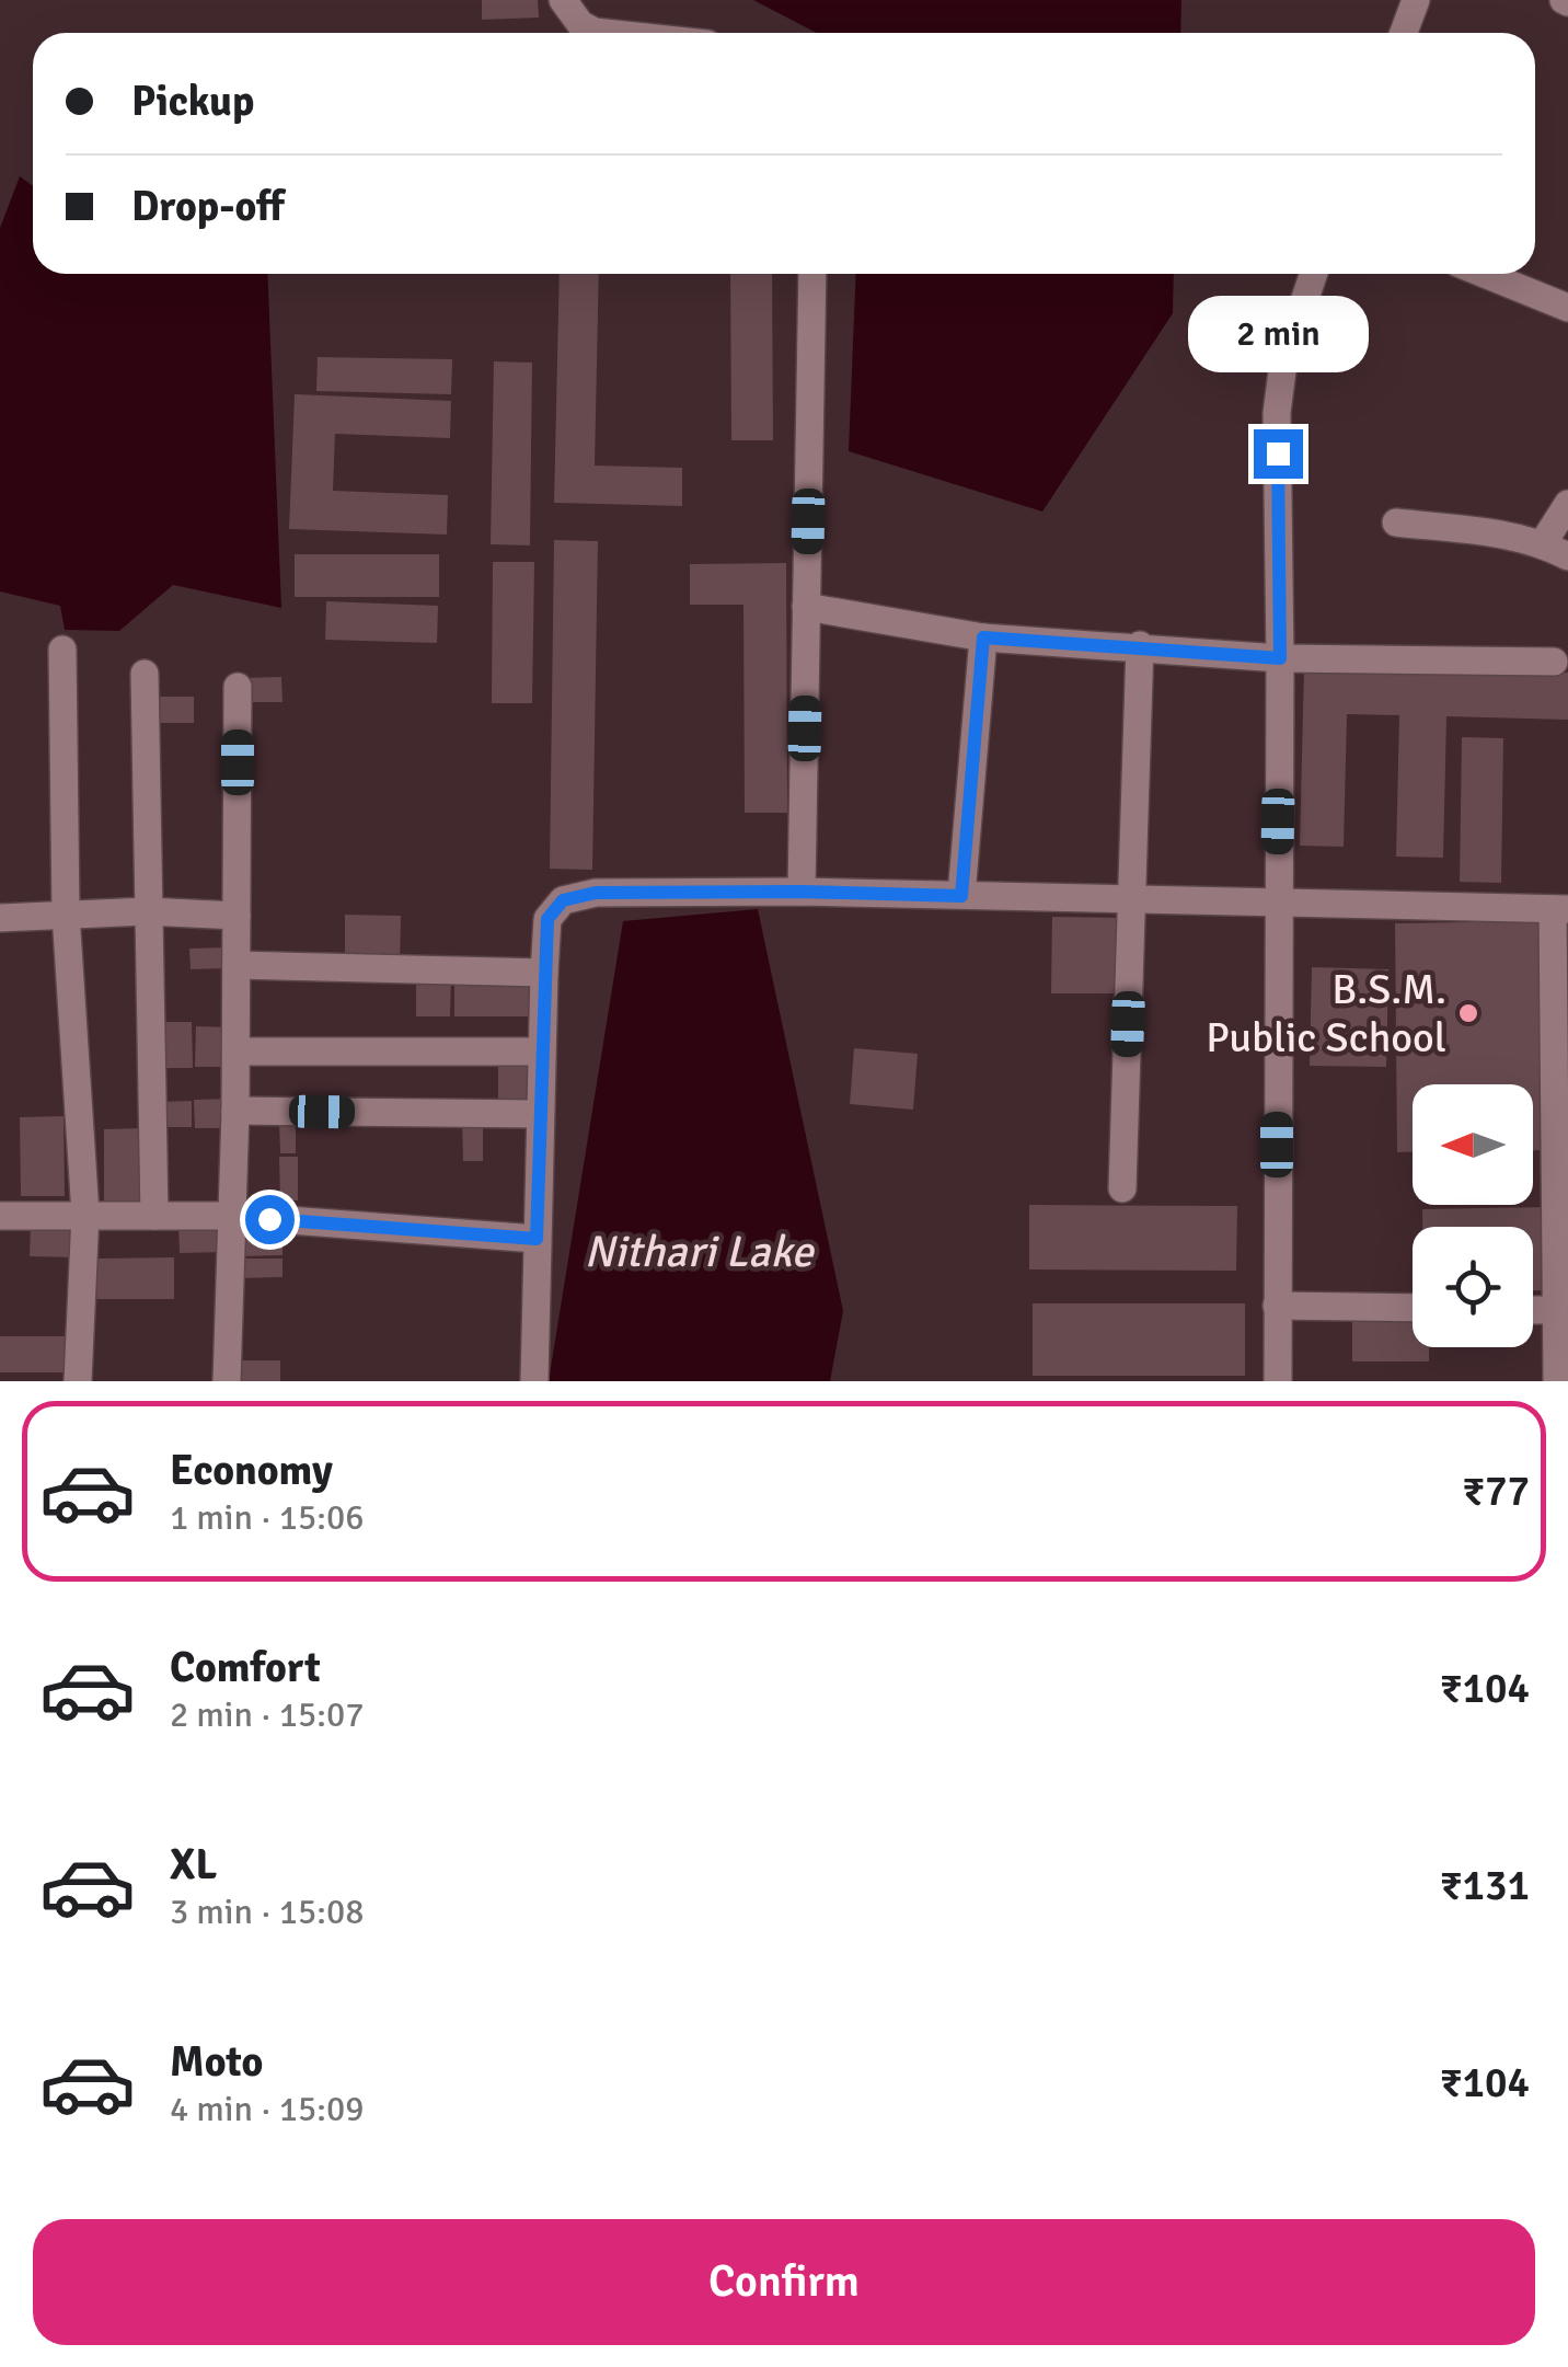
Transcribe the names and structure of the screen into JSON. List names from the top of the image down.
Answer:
{
  "water": ["Nithari Lake"],
  "places": ["B.S.M. Public School"],
  "north": "left",
  "page": {
    "banner": ["Pickup", "Drop-off"],
    "bubble": "2 min",
    "list": [
      {
        "name": "Economy",
        "note": "1 min · 15:06",
        "value": "₹77"
      },
      {
        "name": "Comfort",
        "note": "2 min · 15:07",
        "value": "₹104"
      },
      {
        "name": "XL",
        "note": "3 min · 15:08",
        "value": "₹131"
      },
      {
        "name": "Moto",
        "note": "4 min · 15:09",
        "value": "₹104"
      }
    ],
    "buttons": "Confirm"
  }
}
